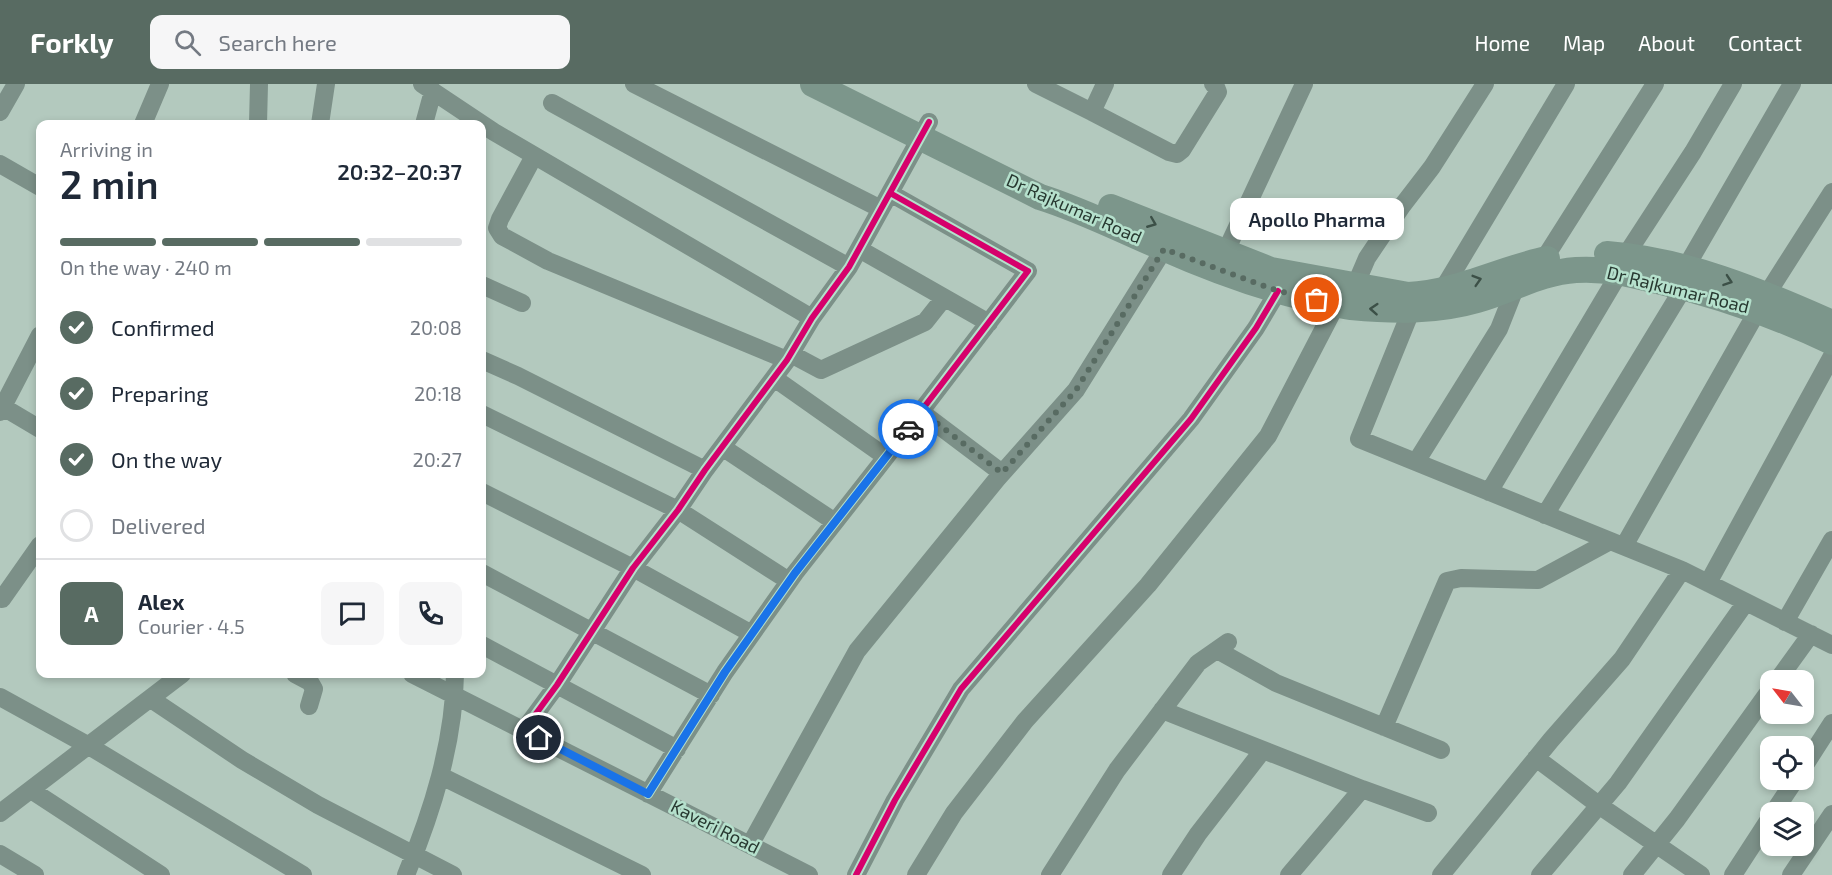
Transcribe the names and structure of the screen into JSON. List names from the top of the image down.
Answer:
{
  "streets": {
    "main road": ["Dr Rajkumar Road"],
    "street": ["Kaveri Road"]
  },
  "places": ["Apollo Pharma"],
  "north": "top left",
  "page": {
    "header": "Forkly",
    "search": "Search here",
    "nav": [
      "Home",
      "Map",
      "About",
      "Contact"
    ],
    "heading": ["2 min", "Arriving in", "20:32–20:37"],
    "panel": ["Alex", "Courier · 4.5"],
    "bubble": "Apollo Pharma",
    "bar": "On the way · 240 m",
    "list": [
      ["Confirmed", "20:08"],
      ["Preparing", "20:18"],
      ["On the way", "20:27"],
      "Delivered"
    ],
    "round": "A"
  }
}
